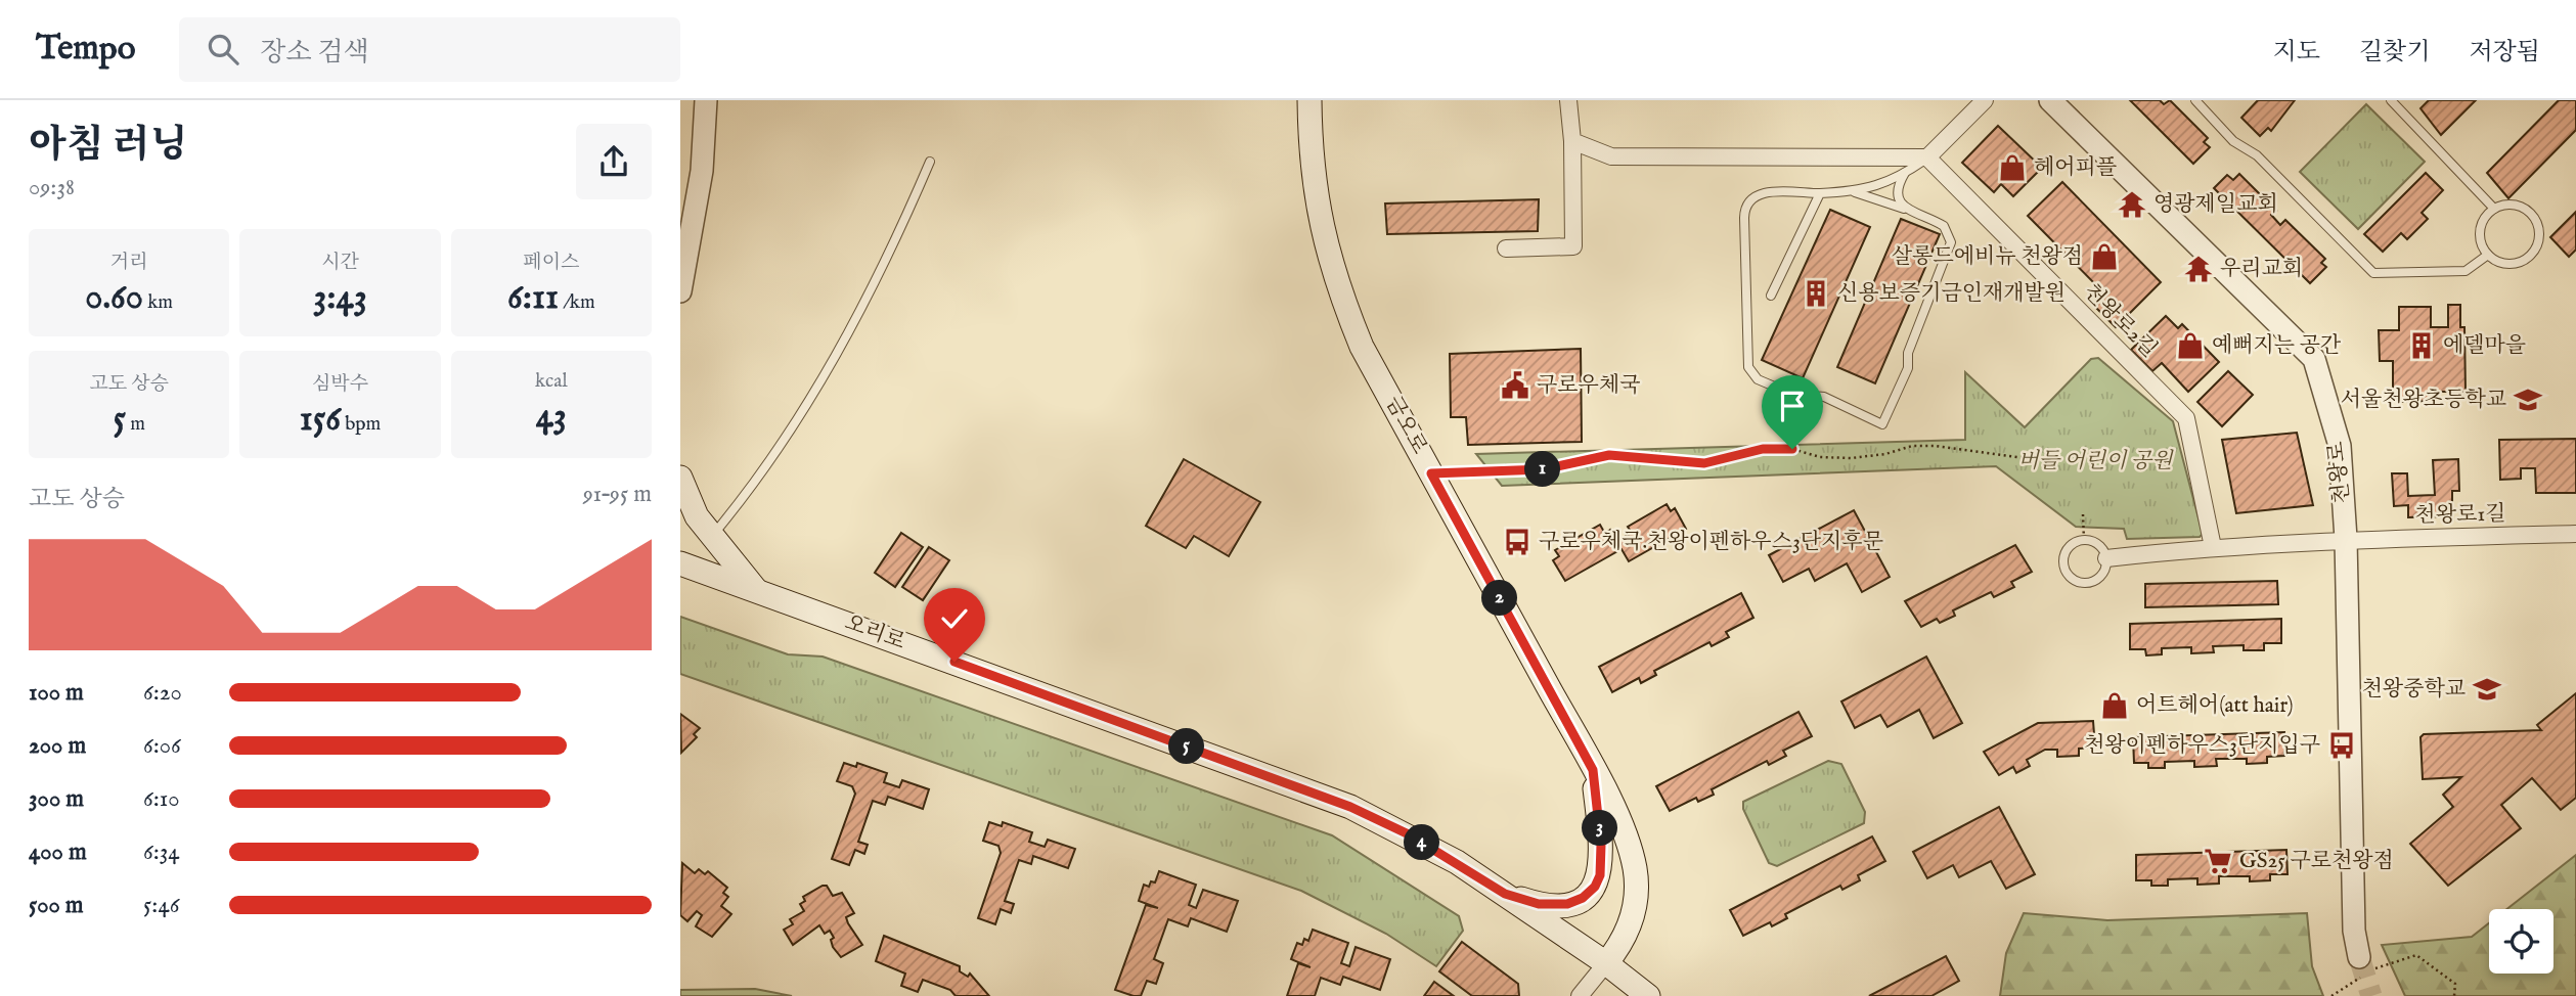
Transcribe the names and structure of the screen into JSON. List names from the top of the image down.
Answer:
{
  "streets": {
    "main road": ["금오로", "오리로"],
    "street": ["천왕로2길", "천왕로", "천왕로1길"]
  },
  "crossings": [
    ["금오로", "오리로"],
    ["천왕로", "천왕로1길"]
  ],
  "parks": ["버들 어린이 공원"],
  "places": {
    "shop": [
      "헤어피플",
      "살롱드에비뉴 천왕점",
      "예뻐지는 공간",
      "어트헤어(att hair)"
    ],
    "temple": ["영광제일교회", "우리교회"],
    "building": ["신용보증기금인재개발원", "에델마을"],
    "public building": ["구로우체국"],
    "school or university": ["서울천왕초등학교", "천왕중학교"],
    "bus stop": ["구로우체국.천왕이펜하우스3단지후문", "천왕이펜하우스3단지입구"],
    "supermarket": ["GS25 구로천왕점"]
  },
  "page": {
    "header": "Tempo",
    "search": "장소 검색",
    "nav": ["지도", "길찾기", "저장됨"],
    "heading": ["아침 러닝", "09:38"],
    "stats": [
      ["거리", "0.60 km"],
      ["시간", "3:43"],
      ["페이스", "6:11 /km"],
      ["고도 상승", "5 m"],
      ["심박수", "156 bpm"],
      ["kcal", "43"]
    ],
    "pins": [
      "1",
      "2",
      "5",
      "3",
      "4"
    ],
    "chart": ["고도 상승", "91–95 m"],
    "list": [
      {
        "name": "100 m",
        "note": "6:20"
      },
      {
        "name": "200 m",
        "note": "6:06"
      },
      {
        "name": "300 m",
        "note": "6:10"
      },
      {
        "name": "400 m",
        "note": "6:34"
      },
      {
        "name": "500 m",
        "note": "5:46"
      }
    ]
  }
}
